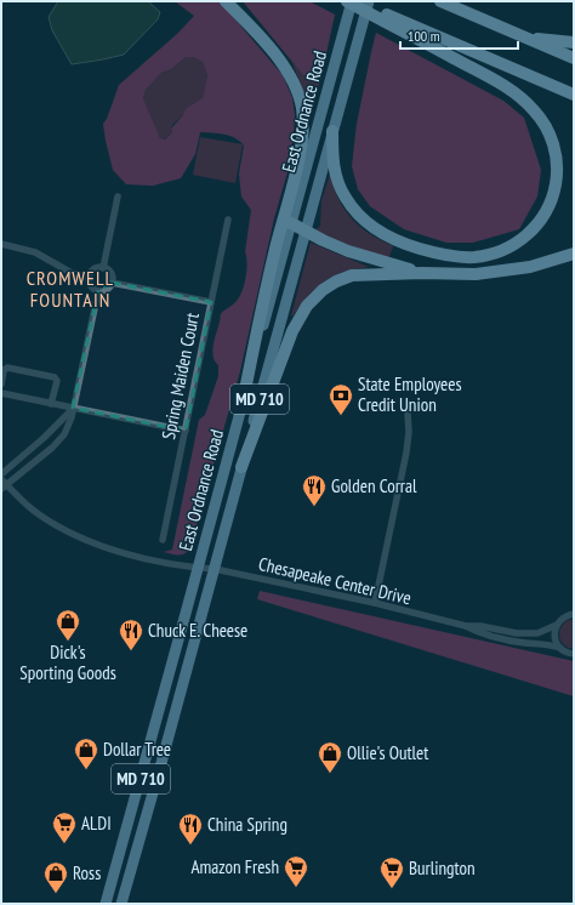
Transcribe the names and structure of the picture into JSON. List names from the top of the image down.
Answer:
{
  "streets": {
    "main road": ["East Ordnance Road", "MD 710"],
    "street": ["Spring Maiden Court", "Chesapeake Center Drive"]
  },
  "crossings": [
    ["East Ordnance Road", "Chesapeake Center Drive"]
  ],
  "districts": ["CROMWELL FOUNTAIN"],
  "places": {
    "bank": ["State Employees Credit Union"],
    "restaurant": ["Golden Corral", "Chuck E. Cheese", "China Spring"],
    "shop": [
      "Dick's Sporting Goods",
      "Dollar Tree",
      "Ollie's Outlet",
      "Ross"
    ],
    "supermarket": ["ALDI", "Amazon Fresh", "Burlington"]
  },
  "scale_bar": "100 m"
}
